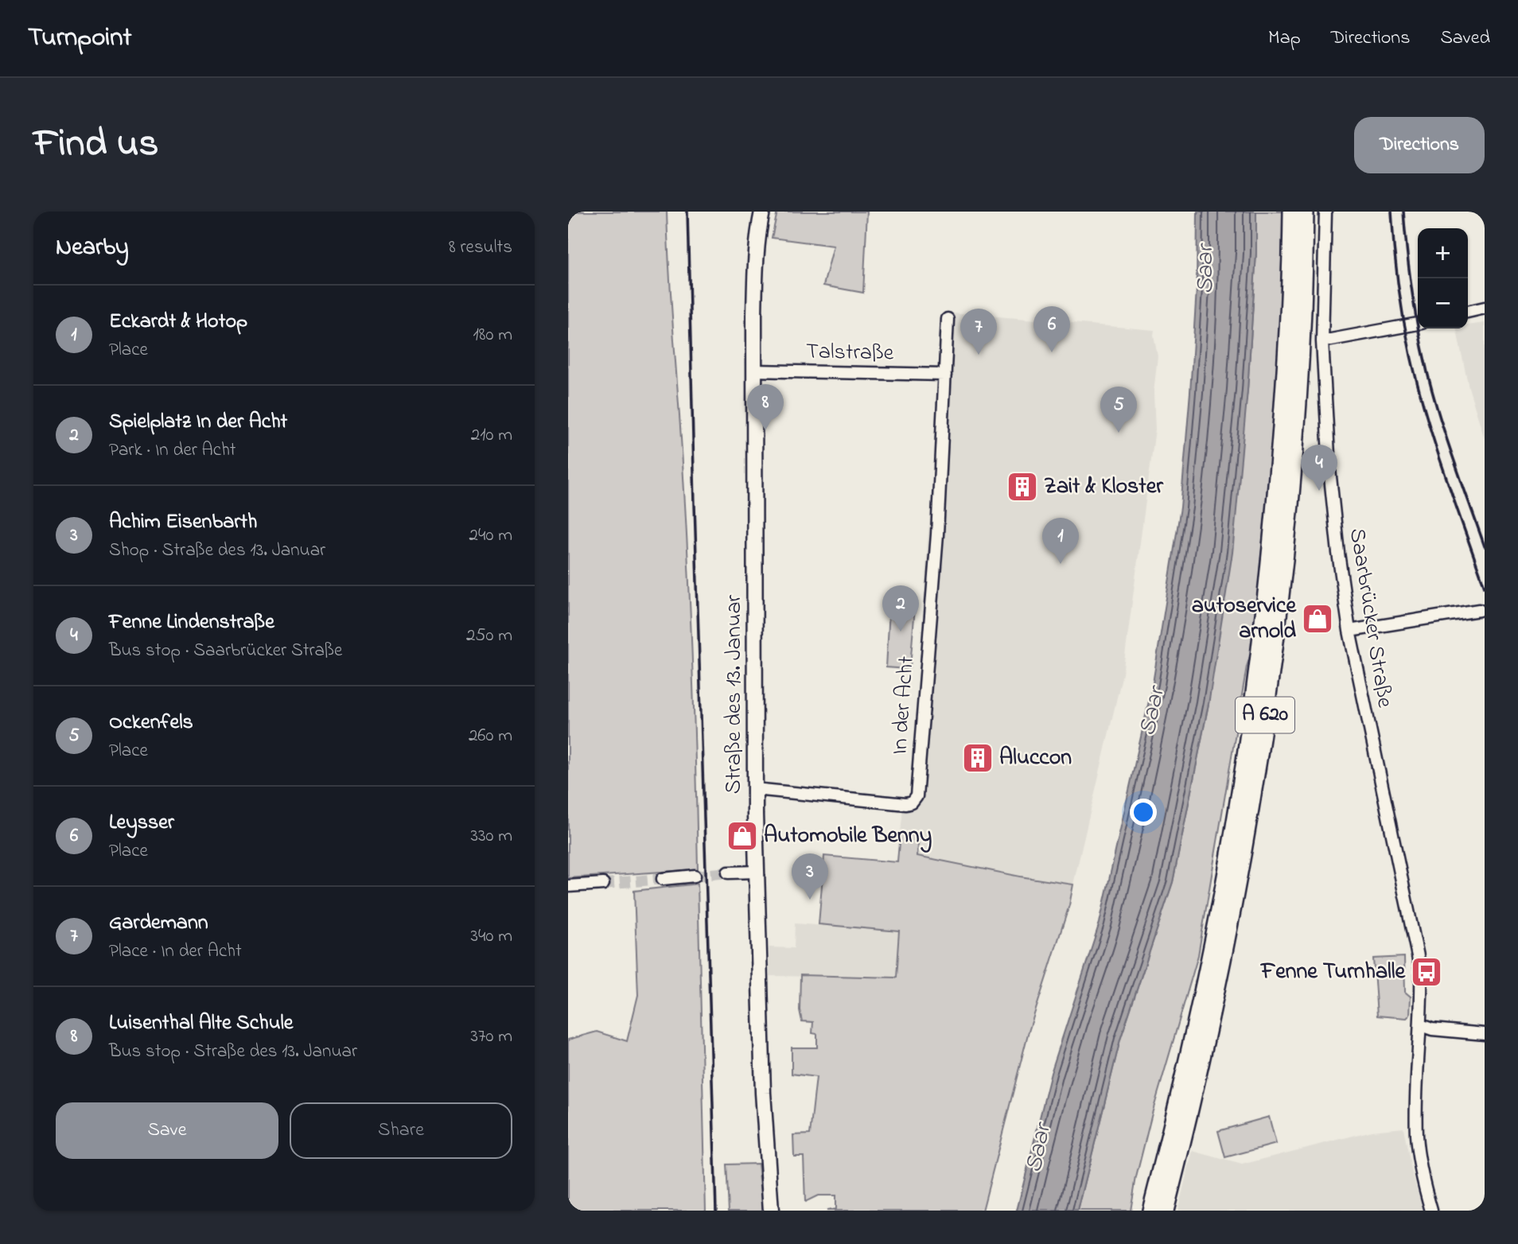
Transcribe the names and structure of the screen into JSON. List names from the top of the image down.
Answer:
{
  "streets": {
    "highway": ["A 620"],
    "main road": ["Straße des 13. Januar"],
    "street": ["Talstraße", "Saarbrücker Straße", "In der Acht"]
  },
  "crossings": [
    ["Talstraße", "Straße des 13. Januar"],
    ["Talstraße", "In der Acht"],
    ["Straße des 13. Januar", "In der Acht"]
  ],
  "water": ["Saar"],
  "places": {
    "building": ["Zait & Kloster", "Aluccon"],
    "shop": ["autoservice arnold", "Automobile Benny"],
    "bus stop": ["Fenne Turnhalle"]
  },
  "page": {
    "header": "Turnpoint",
    "nav": ["Map", "Directions", "Saved"],
    "title": "Find us",
    "buttons": [
      "Directions",
      ["Save", "Share"]
    ],
    "heading": ["Nearby", "8 results"],
    "map_buttons": ["+", "−"],
    "list": [
      {
        "mark": "1",
        "name": "Eckardt & Hotop",
        "note": "Place",
        "value": "180 m"
      },
      {
        "mark": "2",
        "name": "Spielplatz In der Acht",
        "note": "Park · In der Acht",
        "value": "210 m"
      },
      {
        "mark": "3",
        "name": "Achim Eisenbarth",
        "note": "Shop · Straße des 13. Januar",
        "value": "240 m"
      },
      {
        "mark": "4",
        "name": "Fenne Lindenstraße",
        "note": "Bus stop · Saarbrücker Straße",
        "value": "250 m"
      },
      {
        "mark": "5",
        "name": "Ockenfels",
        "note": "Place",
        "value": "260 m"
      },
      {
        "mark": "6",
        "name": "Leysser",
        "note": "Place",
        "value": "330 m"
      },
      {
        "mark": "7",
        "name": "Gardemann",
        "note": "Place · In der Acht",
        "value": "340 m"
      },
      {
        "mark": "8",
        "name": "Luisenthal Alte Schule",
        "note": "Bus stop · Straße des 13. Januar",
        "value": "370 m"
      }
    ],
    "pins": [
      "6",
      "7",
      "8",
      "5",
      "4",
      "1",
      "2",
      "3"
    ]
  }
}
